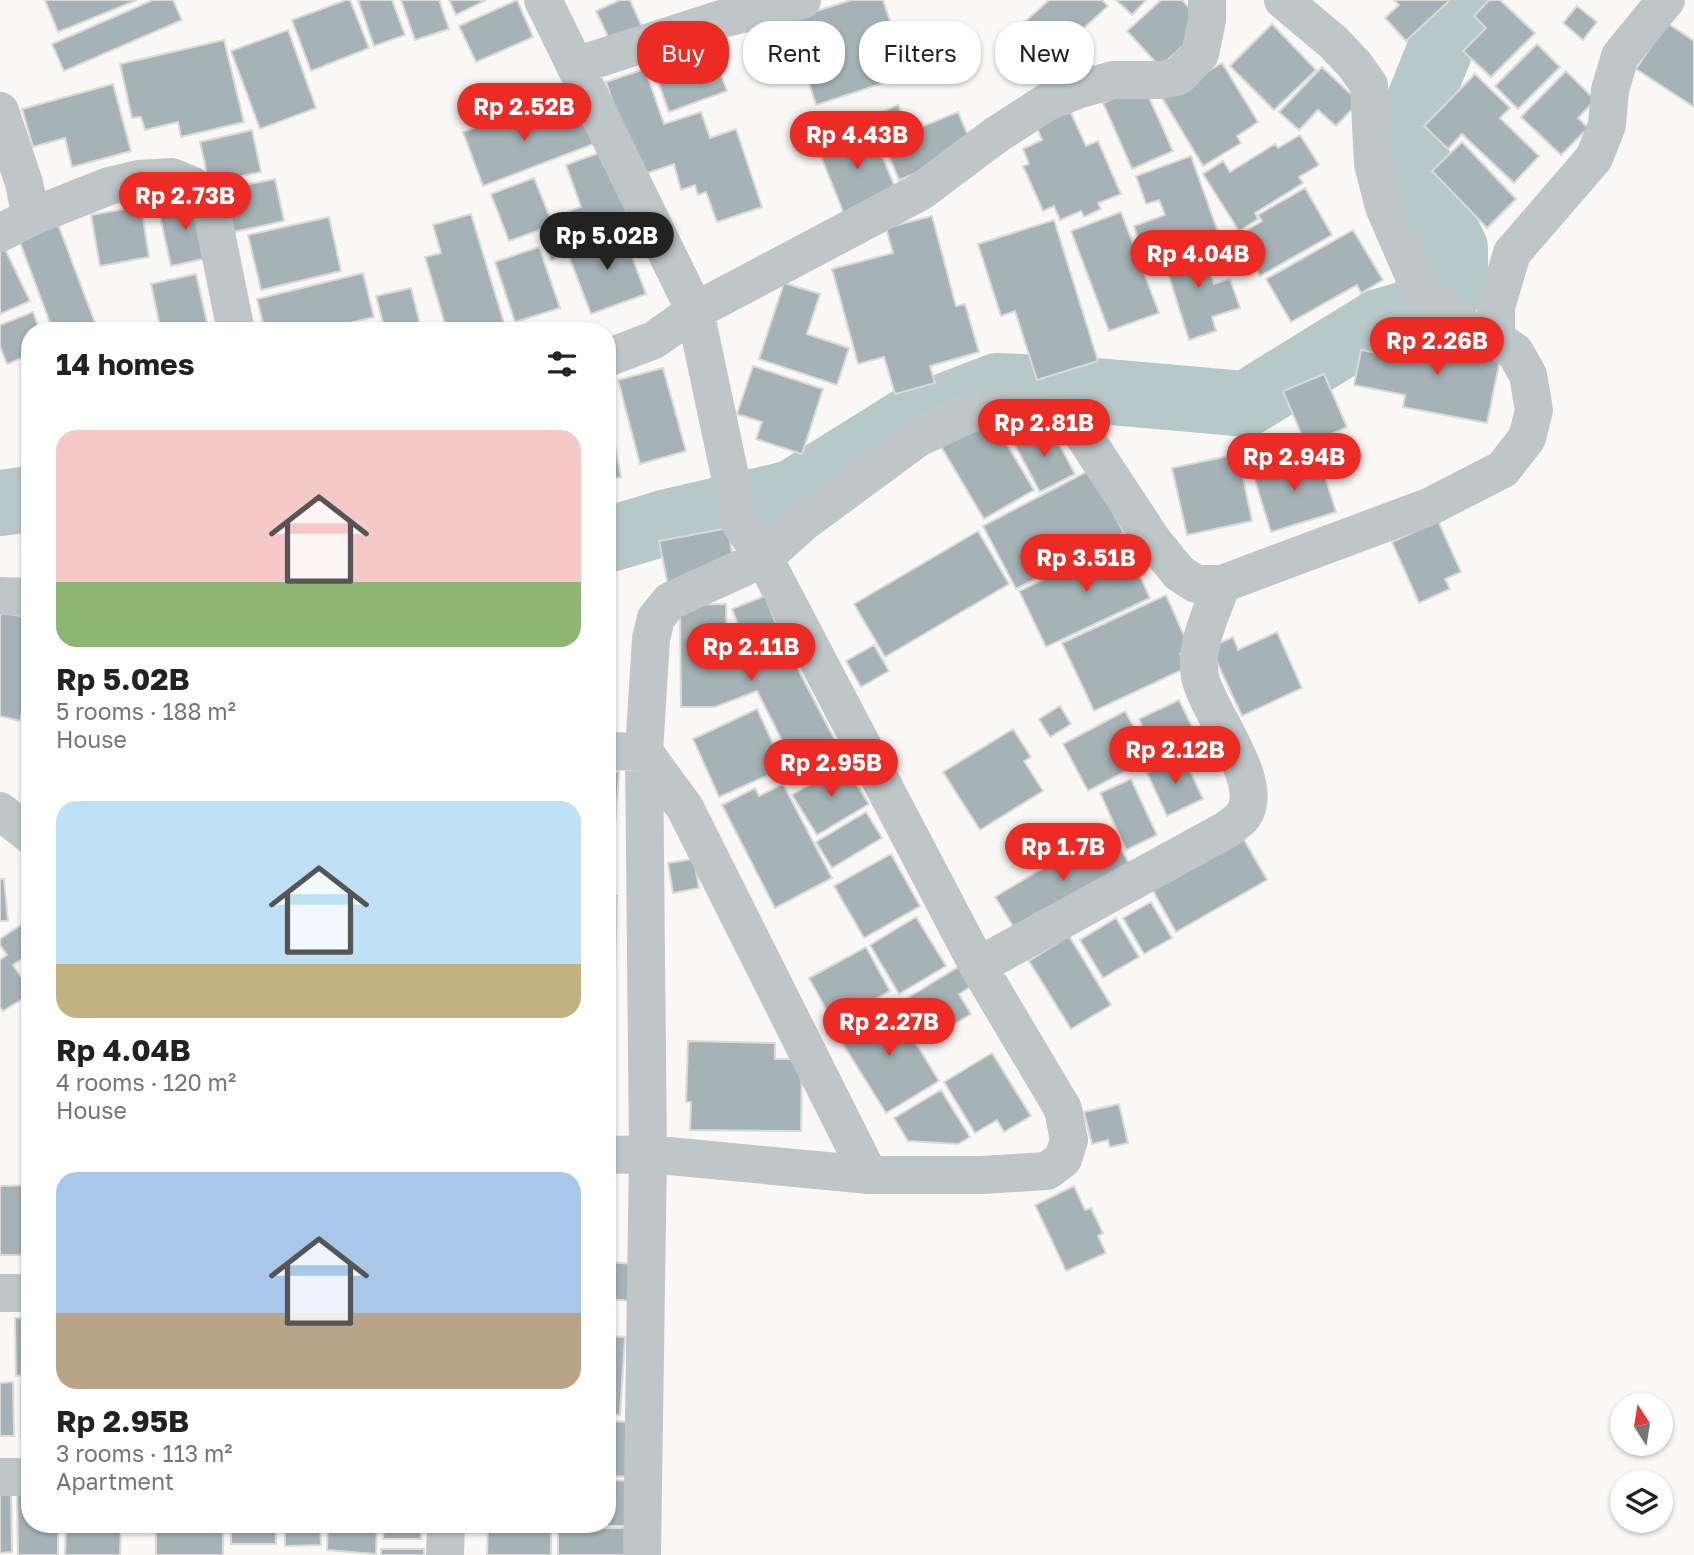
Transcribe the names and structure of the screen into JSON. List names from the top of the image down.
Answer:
{
  "north": "top",
  "page": {
    "chip": [
      "Buy",
      "Rent",
      "Filters",
      "New"
    ],
    "price": [
      "Rp 2.52B",
      "Rp 4.43B",
      "Rp 2.73B",
      "Rp 5.02B",
      "Rp 4.04B",
      "Rp 2.26B",
      "Rp 2.81B",
      "Rp 2.94B",
      "Rp 3.51B",
      "Rp 2.11B",
      "Rp 2.12B",
      "Rp 2.95B",
      "Rp 1.7B",
      "Rp 2.27B"
    ],
    "heading": "14 homes",
    "list": [
      {
        "name": "Rp 5.02B",
        "note": "5 rooms · 188 m² · House"
      },
      {
        "name": "Rp 4.04B",
        "note": "4 rooms · 120 m² · House"
      },
      {
        "name": "Rp 2.95B",
        "note": "3 rooms · 113 m² · Apartment"
      }
    ]
  }
}
